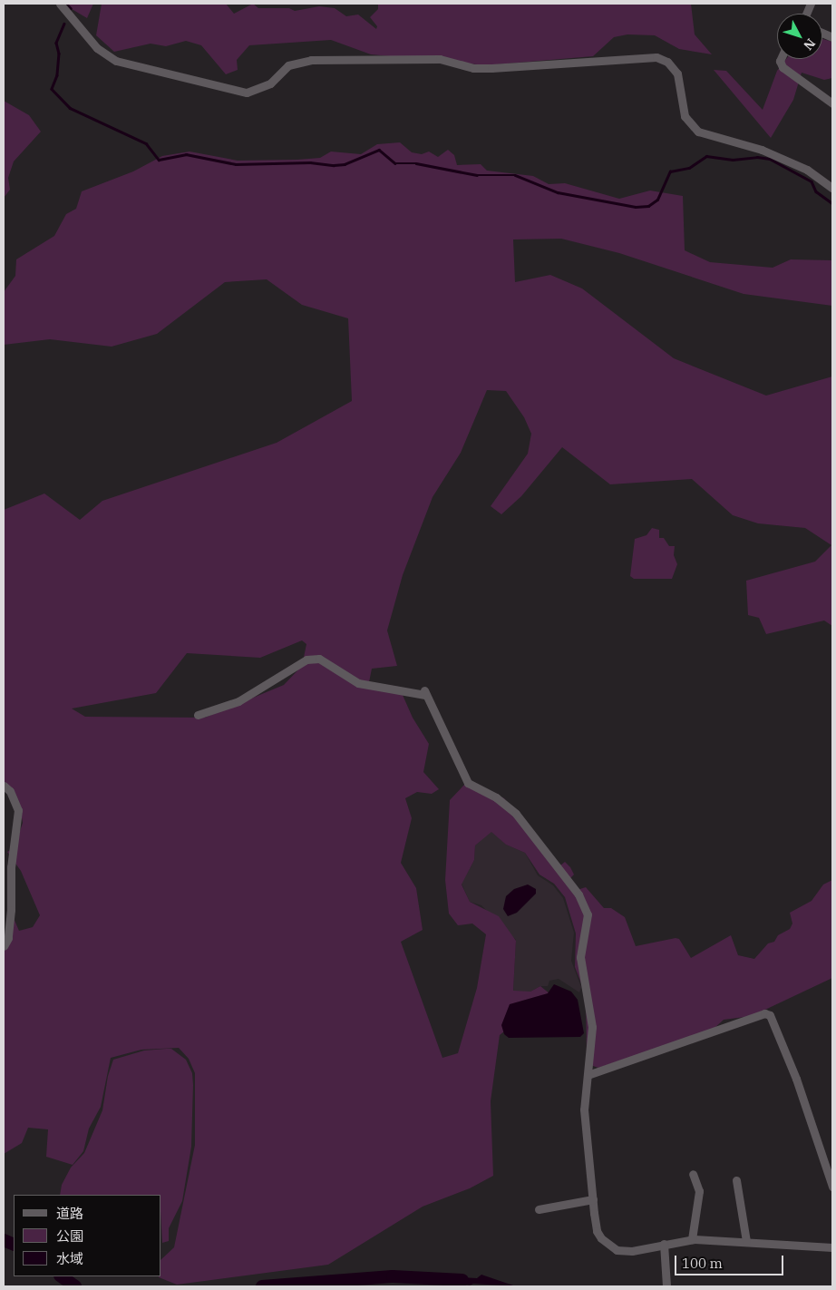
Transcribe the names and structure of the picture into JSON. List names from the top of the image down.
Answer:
{
  "legend": ["道路", "公園", "水域"],
  "scale_bar": "100 m",
  "north": "bottom right"
}
